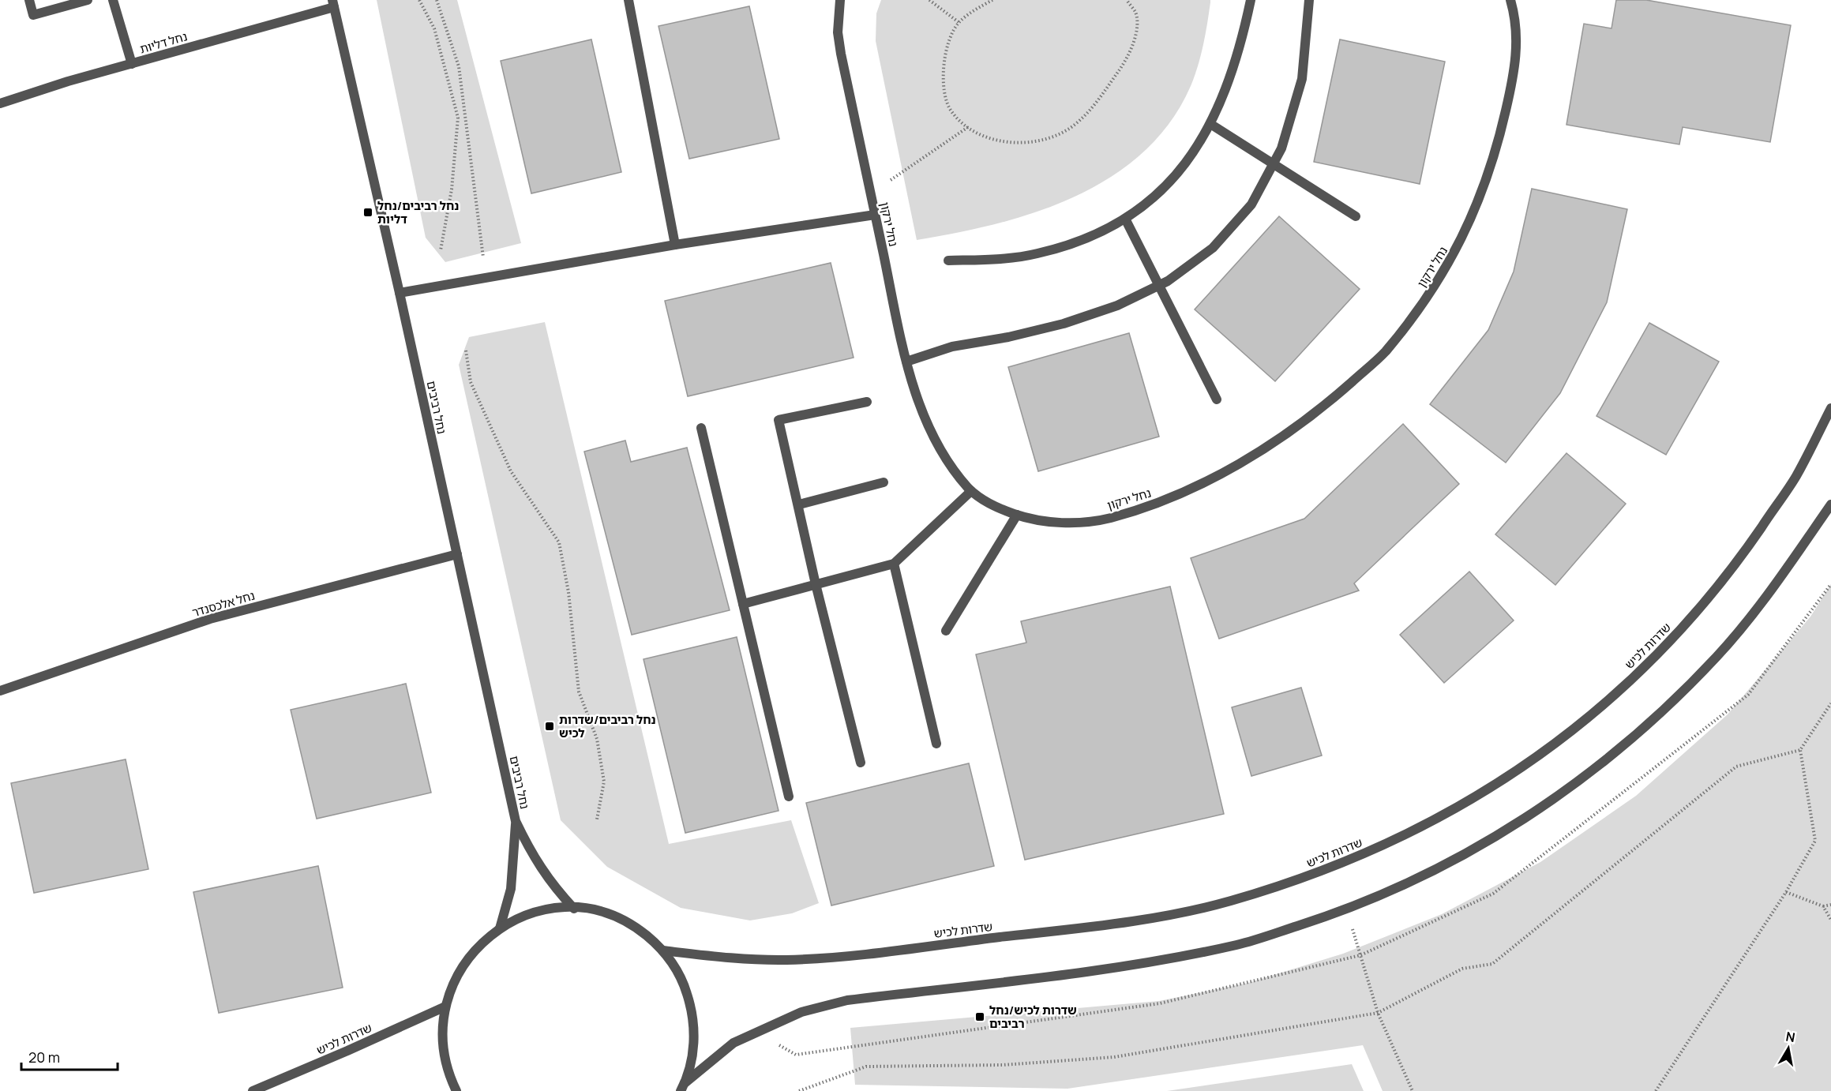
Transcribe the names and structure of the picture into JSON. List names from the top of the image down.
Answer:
{
  "streets": {
    "street": [
      "נחל דליות",
      "נחל ירקון",
      "נחל רביבים",
      "נחל אלכסנדר",
      "שדרות לכיש"
    ]
  },
  "crossings": [
    ["נחל דליות", "נחל רביבים"],
    ["נחל רביבים", "נחל אלכסנדר"]
  ],
  "places": {
    "transit": ["נחל רביבים/נחל דליות", "נחל רביבים/שדרות לכיש", "שדרות לכיש/נחל רביבים"]
  },
  "scale_bar": "20 m",
  "north": "top"
}
